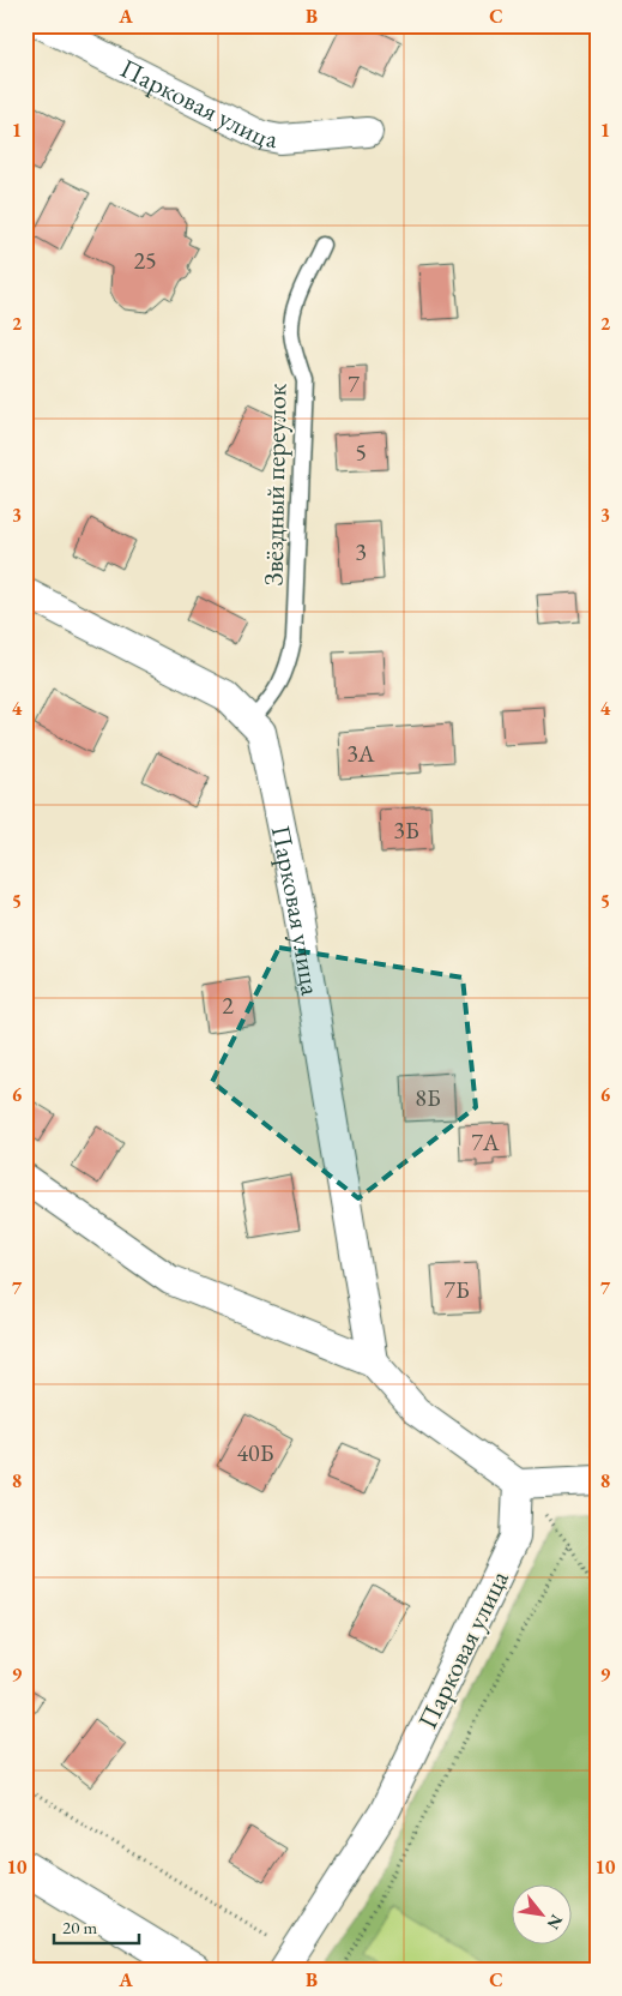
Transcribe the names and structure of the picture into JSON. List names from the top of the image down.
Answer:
{
  "streets": {
    "street": ["Парковая улица"],
    "lane": ["Звёздный переулок"]
  },
  "crossings": [
    ["Парковая улица", "Звёздный переулок"]
  ],
  "house_numbers": [
    "25",
    "7",
    "5",
    "3",
    "3А",
    "3Б",
    "2",
    "8Б",
    "7А",
    "7Б",
    "40Б"
  ],
  "scale_bar": "20 m",
  "north": "bottom right",
  "grid": {
    "columns": ["A", "B", "C"],
    "rows": [
      "1",
      "2",
      "3",
      "4",
      "5",
      "6",
      "7",
      "8",
      "9",
      "10"
    ]
  }
}
